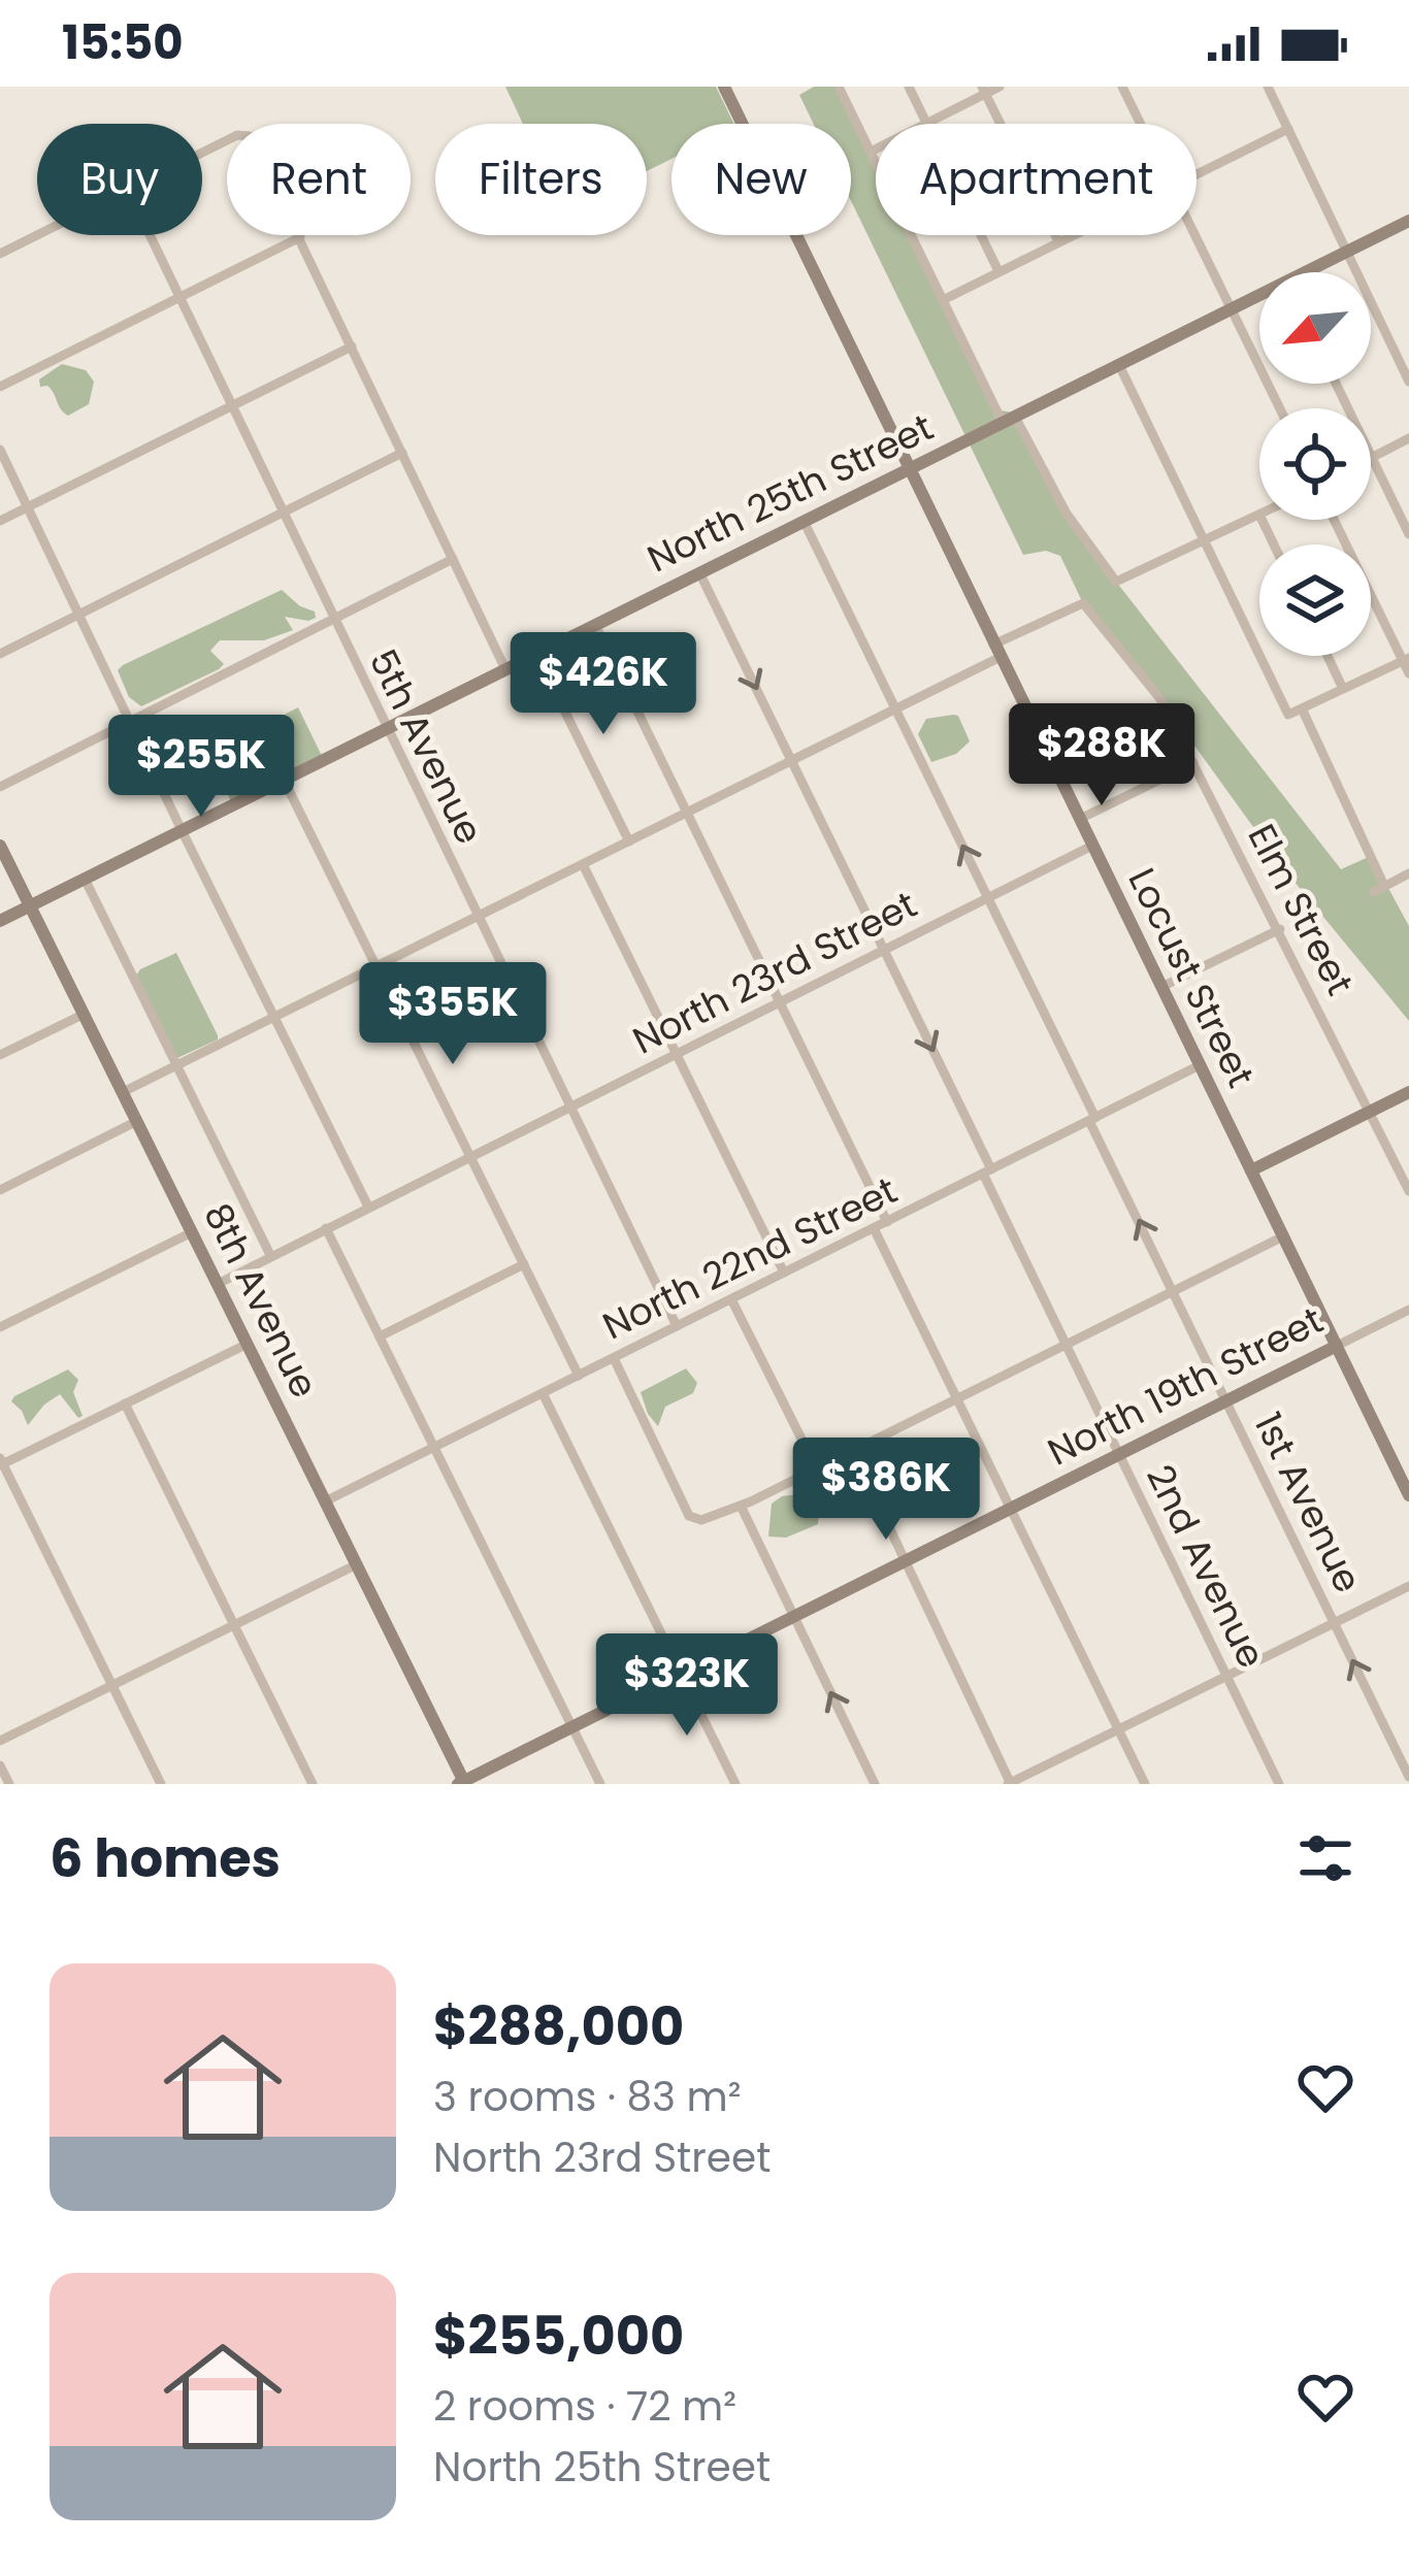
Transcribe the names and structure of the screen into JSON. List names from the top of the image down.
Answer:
{
  "streets": {
    "street": [
      "North 25th Street",
      "5th Avenue",
      "Elm Street",
      "North 23rd Street",
      "Locust Street",
      "North 22nd Street",
      "8th Avenue",
      "North 19th Street",
      "1st Avenue",
      "2nd Avenue"
    ]
  },
  "crossings": [
    ["North 25th Street", "5th Avenue"],
    ["North 25th Street", "Locust Street"],
    ["North 25th Street", "8th Avenue"],
    ["North 25th Street", "1st Avenue"],
    ["North 25th Street", "2nd Avenue"],
    ["5th Avenue", "North 23rd Street"],
    ["5th Avenue", "North 22nd Street"],
    ["Elm Street", "Locust Street"],
    ["North 23rd Street", "Locust Street"],
    ["North 23rd Street", "8th Avenue"],
    ["North 23rd Street", "1st Avenue"],
    ["North 23rd Street", "2nd Avenue"],
    ["Locust Street", "North 22nd Street"],
    ["Locust Street", "North 19th Street"],
    ["North 22nd Street", "8th Avenue"],
    ["North 22nd Street", "1st Avenue"],
    ["North 22nd Street", "2nd Avenue"],
    ["8th Avenue", "North 19th Street"],
    ["North 19th Street", "1st Avenue"],
    ["North 19th Street", "2nd Avenue"]
  ],
  "one_way": ["1st Avenue"],
  "north": "bottom left",
  "page": {
    "status": "15:50",
    "chip": [
      "Buy",
      "Rent",
      "Filters",
      "New",
      "Apartment"
    ],
    "price": [
      "$426K",
      "$288K",
      "$255K",
      "$355K",
      "$386K",
      "$323K"
    ],
    "heading": "6 homes",
    "list": [
      {
        "name": "$288,000",
        "note": "3 rooms · 83 m² · North 23rd Street"
      },
      {
        "name": "$255,000",
        "note": "2 rooms · 72 m² · North 25th Street"
      }
    ]
  }
}
